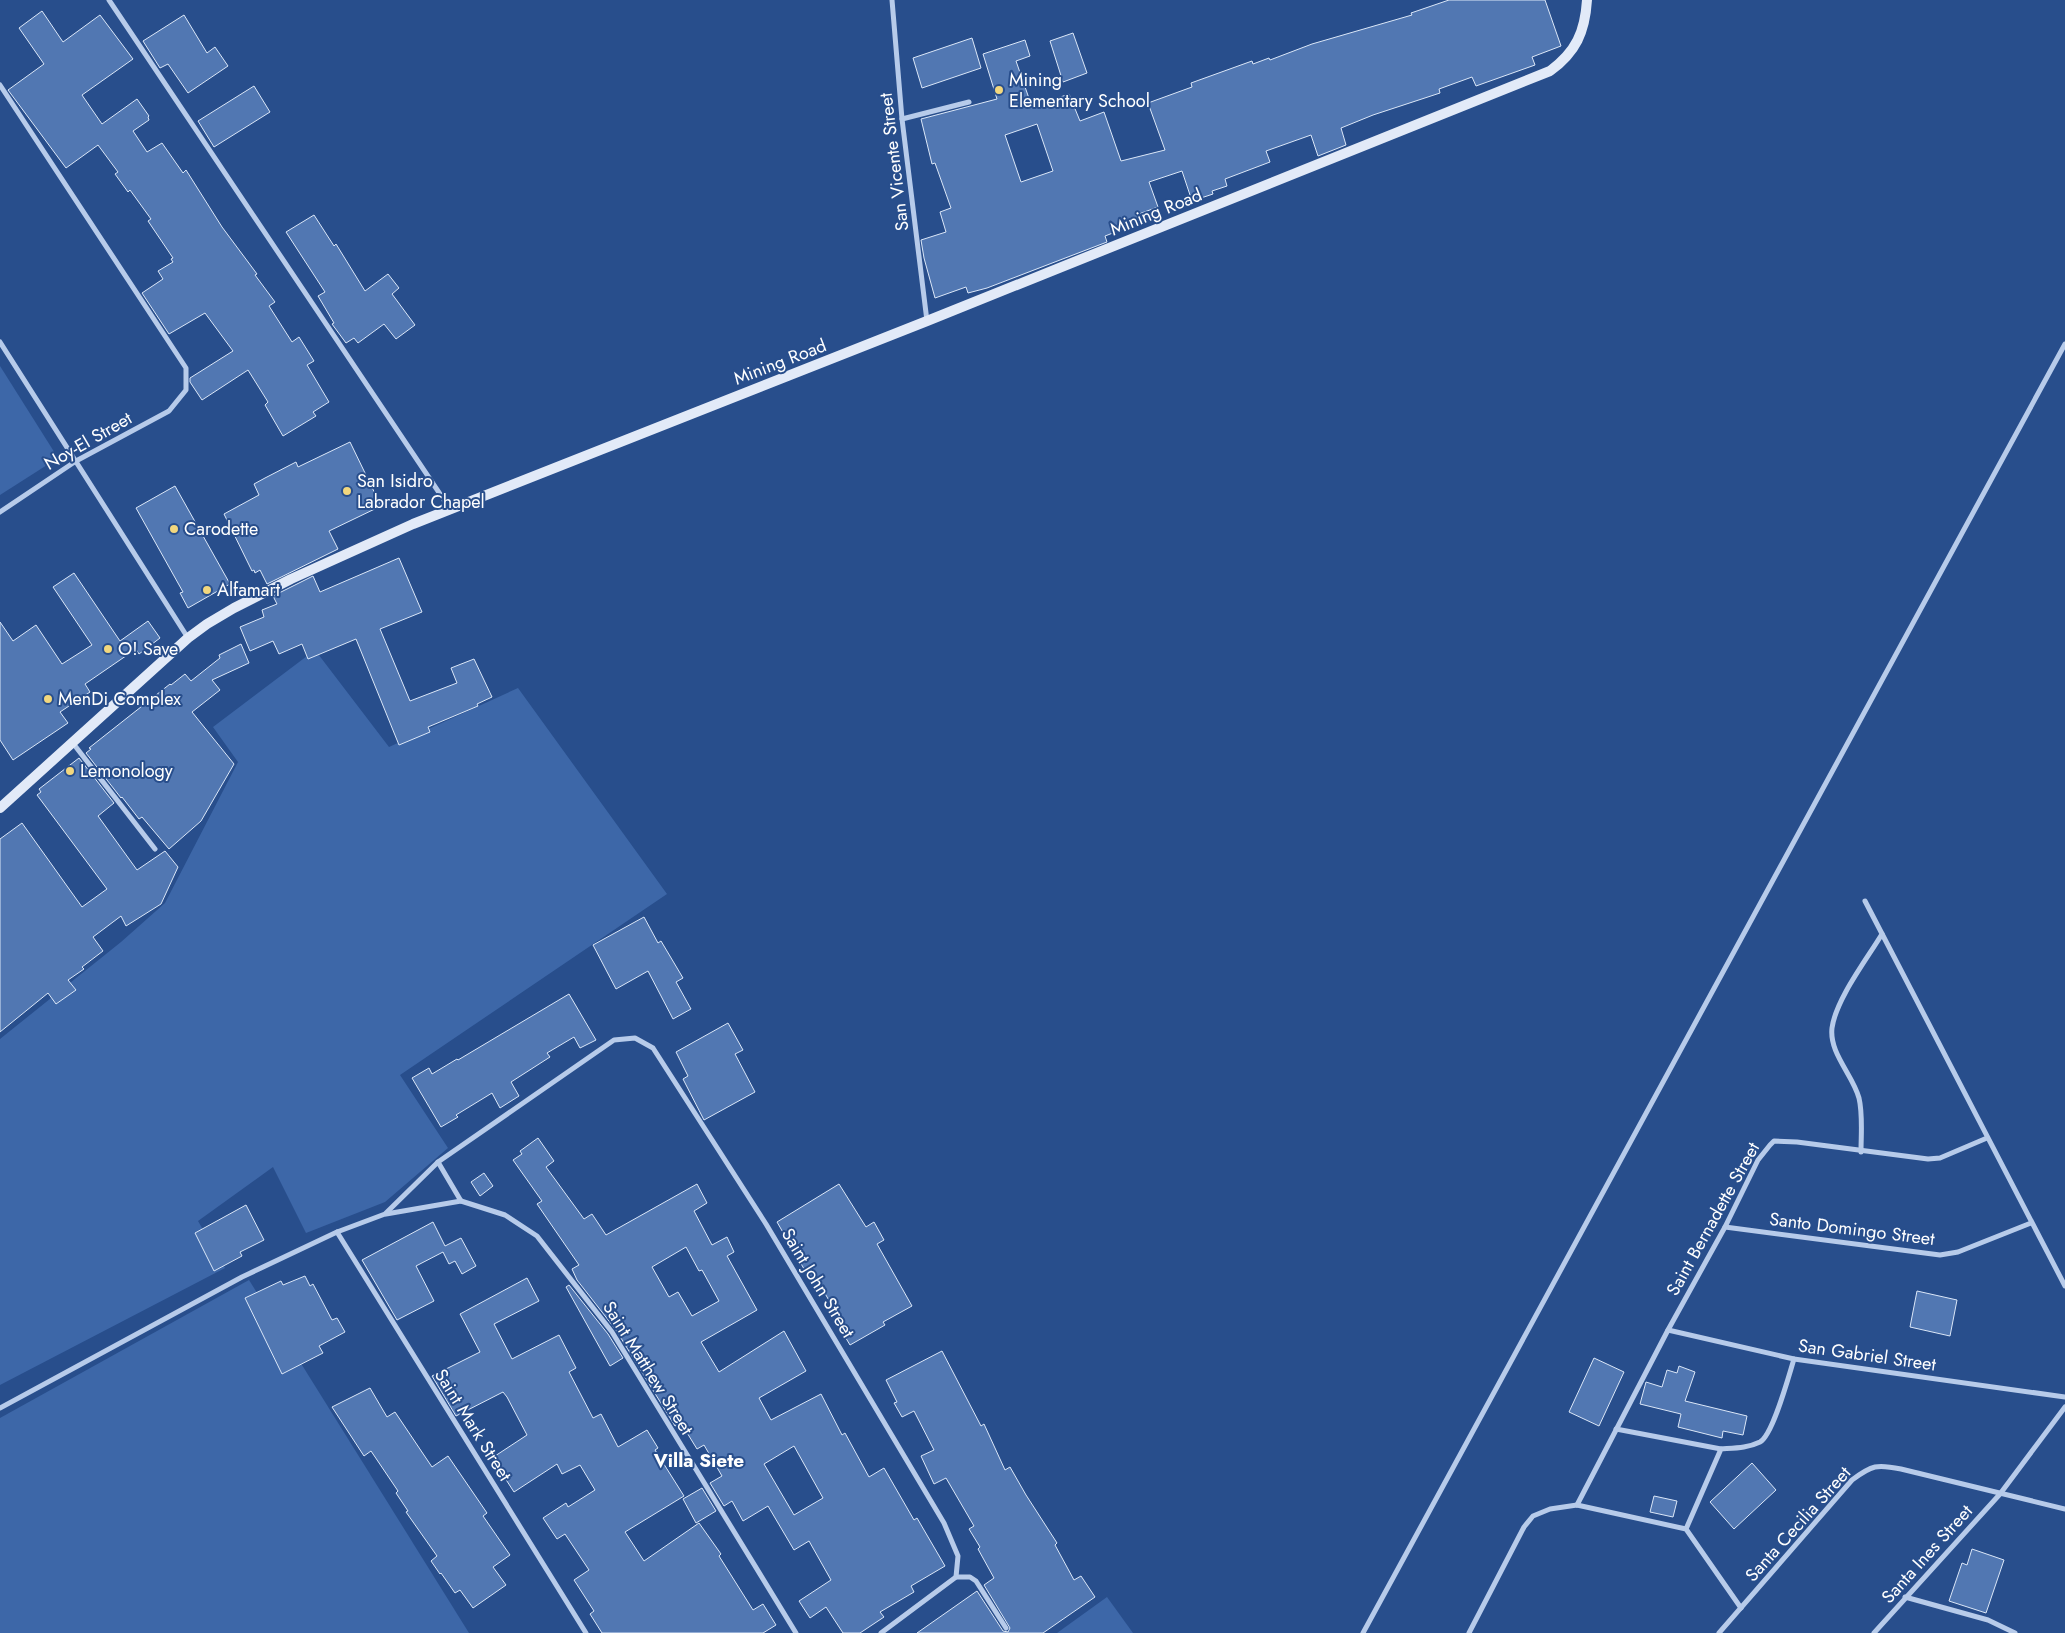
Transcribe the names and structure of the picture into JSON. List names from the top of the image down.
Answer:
{
  "streets": {
    "street": [
      "San Vicente Street",
      "Mining Road",
      "Noy-El Street",
      "Saint Bernadette Street",
      "Santo Domingo Street",
      "Saint John Street",
      "San Gabriel Street",
      "Saint Matthew Street",
      "Saint Mark Street",
      "Santa Cecilia Street",
      "Santa Ines Street"
    ]
  },
  "crossings": [
    ["San Vicente Street", "Mining Road"],
    ["Saint Bernadette Street", "Santo Domingo Street"],
    ["Saint Bernadette Street", "San Gabriel Street"],
    ["Santa Cecilia Street", "Santa Ines Street"]
  ],
  "districts": ["Villa Siete"],
  "places": [
    "Mining Elementary School",
    "San Isidro Labrador Chapel",
    "Carodette",
    "Alfamart",
    "O! Save",
    "MenDi Complex",
    "Lemonology"
  ]
}
